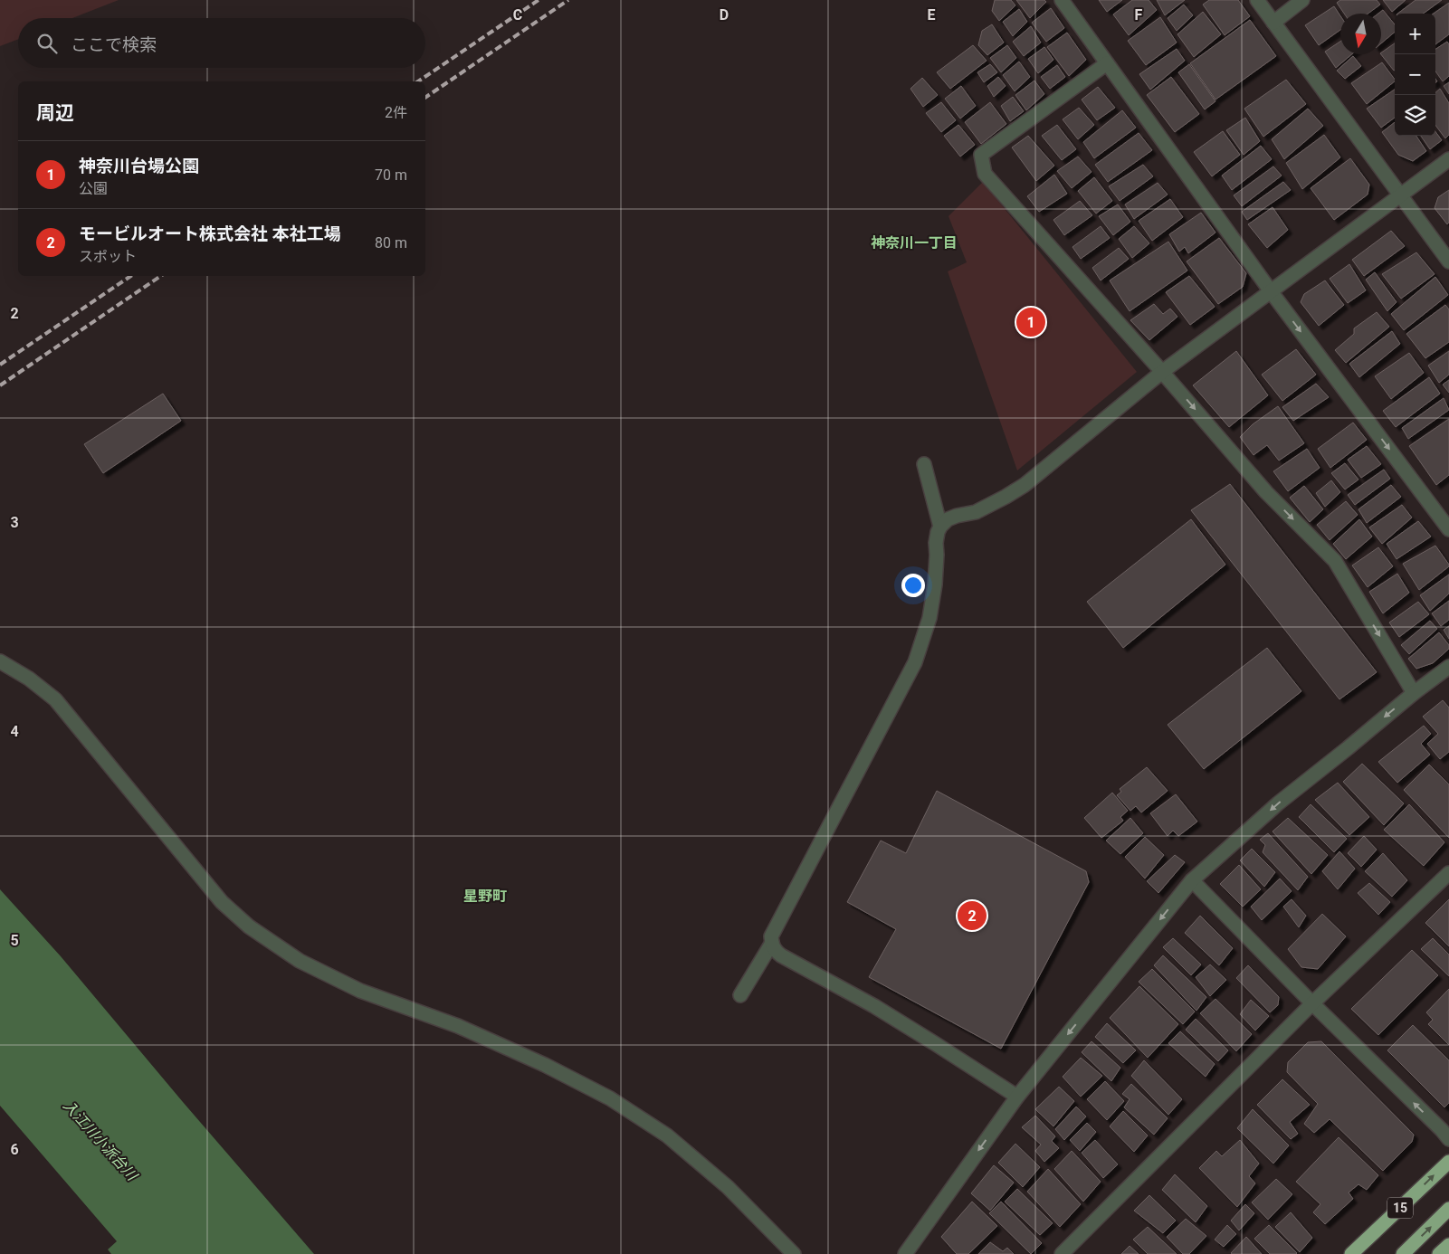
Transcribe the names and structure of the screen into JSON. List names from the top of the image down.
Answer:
{
  "streets": {
    "highway": ["15"]
  },
  "districts": ["神奈川一丁目", "星野町"],
  "water": ["入江川小派台川"],
  "north": "bottom",
  "page": {
    "map_buttons": ["+", "−"],
    "search": "ここで検索",
    "heading": ["周辺", "2件"],
    "list": [
      {
        "mark": "1",
        "name": "神奈川台場公園",
        "note": "公園",
        "value": "70 m"
      },
      {
        "mark": "2",
        "name": "モービルオート株式会社 本社工場",
        "note": "スポット",
        "value": "80 m"
      }
    ],
    "pins": ["1", "2"]
  },
  "grid": {
    "columns": [
      "C",
      "D",
      "E",
      "F"
    ],
    "rows": [
      "2",
      "3",
      "4",
      "5",
      "6"
    ]
  }
}
